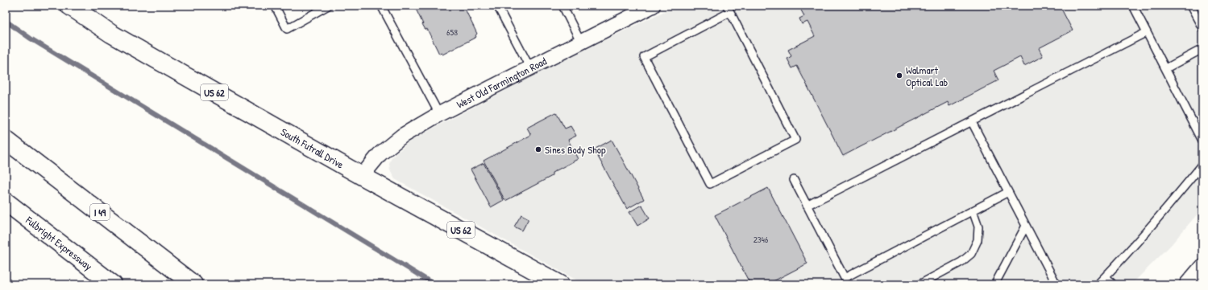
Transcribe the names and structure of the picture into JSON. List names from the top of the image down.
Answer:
{
  "streets": {
    "main road": [
      "US 62",
      "South Futrall Drive",
      "I 49",
      "Fulbright Expressway"
    ],
    "street": ["West Old Farmington Road"]
  },
  "crossings": [
    ["West Old Farmington Road", "South Futrall Drive"]
  ],
  "places": ["Walmart Optical Lab", "Sines Body Shop"],
  "house_numbers": ["658", "2346"]
}
